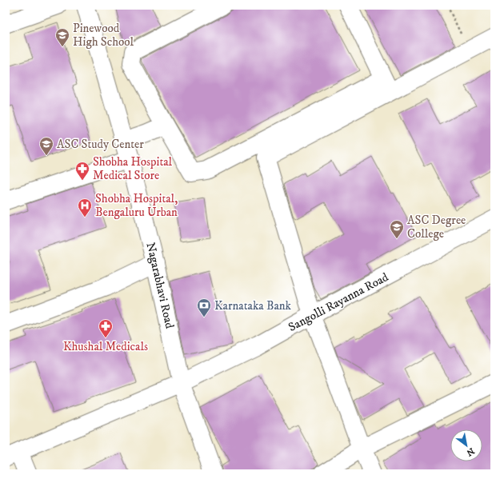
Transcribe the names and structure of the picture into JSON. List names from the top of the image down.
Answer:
{
  "streets": {
    "street": ["Nagarabhavi Road", "Sangolli Rayanna Road"]
  },
  "crossings": [
    ["Nagarabhavi Road", "Sangolli Rayanna Road"]
  ],
  "places": {
    "school or university": ["Pinewood High School", "ASC Study Center", "ASC Degree College"],
    "pharmacy": ["Shobha Hospital Medical Store", "Khushal Medicals"],
    "hospital": ["Shobha Hospital, Bengaluru Urban"],
    "bank": ["Karnataka Bank"]
  },
  "north": "bottom right"
}
